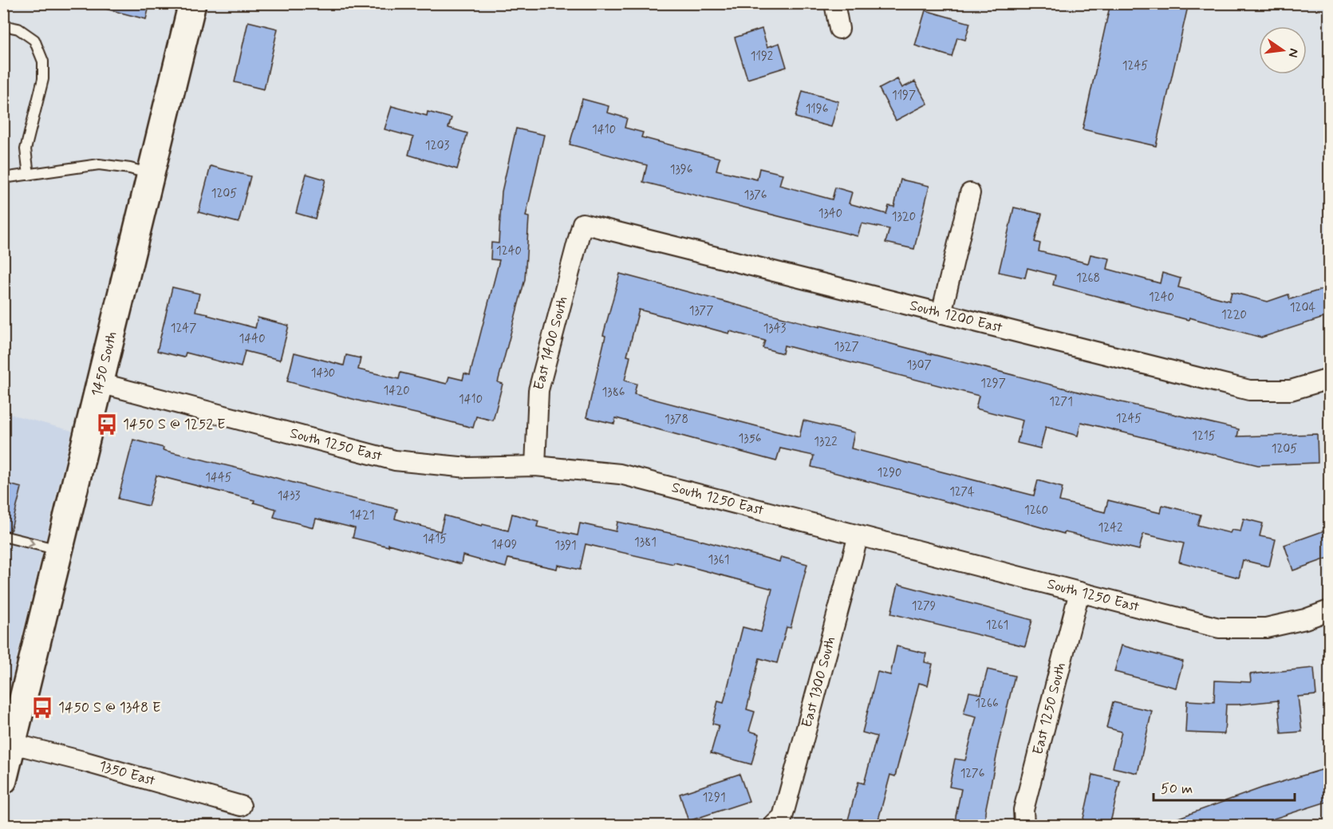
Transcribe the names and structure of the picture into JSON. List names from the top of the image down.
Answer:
{
  "streets": {
    "street": [
      "South 1200 East",
      "East 1400 South",
      "1450 South",
      "South 1250 East",
      "East 1300 South",
      "East 1250 South",
      "1350 East"
    ]
  },
  "crossings": [
    ["South 1200 East", "East 1400 South"],
    ["East 1400 South", "South 1250 East"],
    ["1450 South", "South 1250 East"],
    ["1450 South", "1350 East"],
    ["South 1250 East", "East 1300 South"],
    ["South 1250 East", "East 1250 South"]
  ],
  "places": {
    "bus stop": ["1450 S @ 1252 E", "1450 S @ 1348 E"]
  },
  "house_numbers": [
    "1192",
    "1245",
    "1197",
    "1196",
    "1410",
    "1203",
    "1396",
    "1205",
    "1376",
    "1340",
    "1320",
    "1240",
    "1268",
    "1240",
    "1204",
    "1377",
    "1220",
    "1247",
    "1343",
    "1440",
    "1327",
    "1307",
    "1430",
    "1297",
    "1420",
    "1386",
    "1410",
    "1271",
    "1245",
    "1378",
    "1215",
    "1356",
    "1322",
    "1205",
    "1290",
    "1445",
    "1274",
    "1433",
    "1260",
    "1421",
    "1242",
    "1415",
    "1381",
    "1409",
    "1391",
    "1361",
    "1279",
    "1261",
    "1266",
    "1276",
    "1291"
  ],
  "scale_bar": "50 m",
  "north": "right"
}
